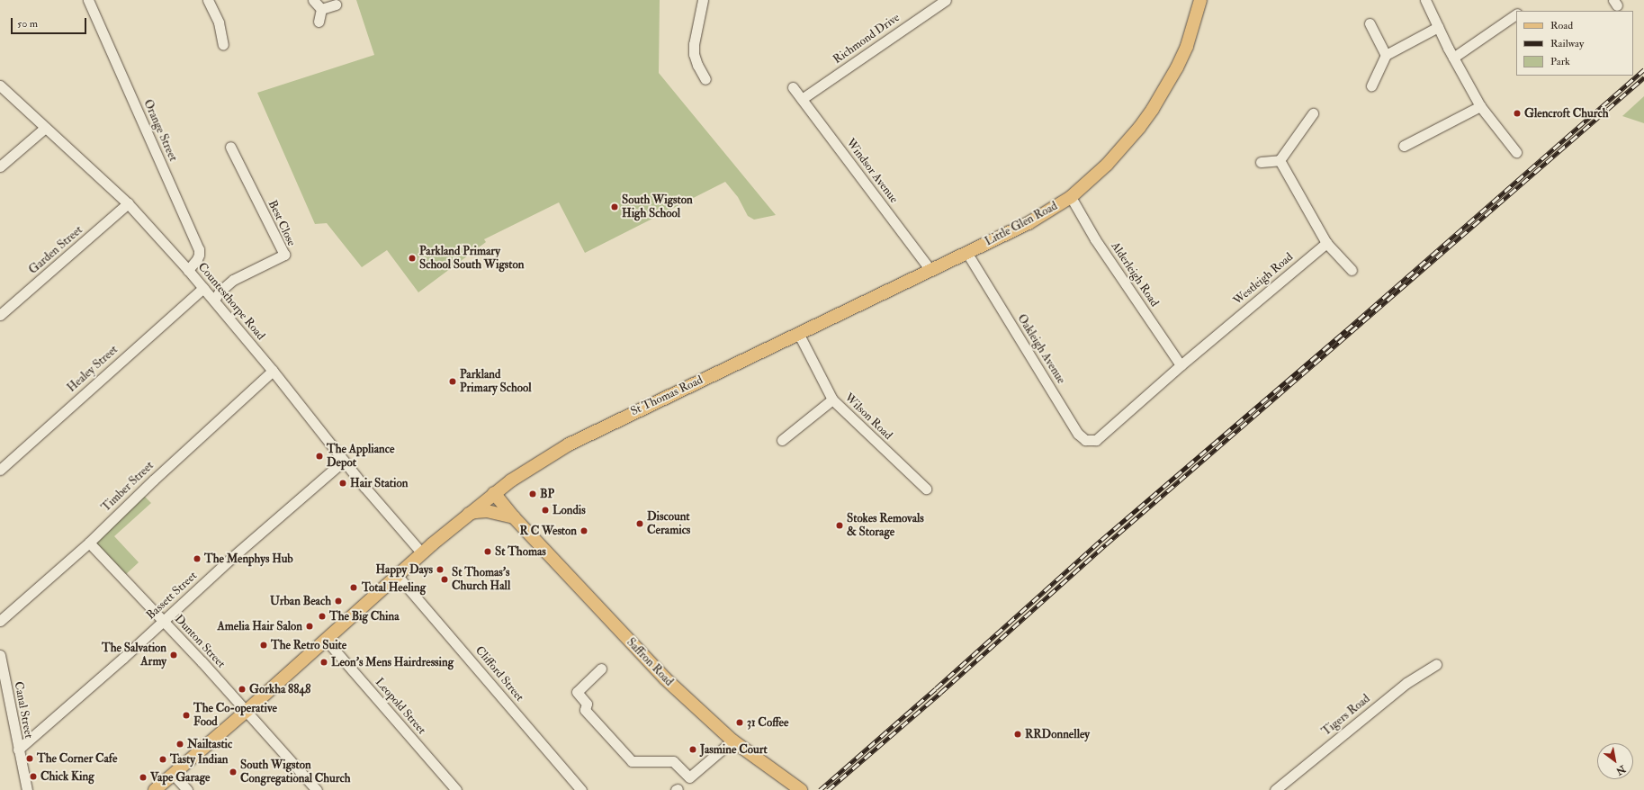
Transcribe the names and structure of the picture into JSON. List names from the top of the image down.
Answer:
{
  "streets": {
    "main road": ["Little Glen Road", "St Thomas Road", "Saffron Road"],
    "street": [
      "Richmond Drive",
      "Orange Street",
      "Windsor Avenue",
      "Best Close",
      "Garden Street",
      "Alderleigh Road",
      "Westleigh Road",
      "Countesthorpe Road",
      "Oakleigh Avenue",
      "Healey Street",
      "Wilson Road",
      "Timber Street",
      "Bassett Street",
      "Dunton Street",
      "Clifford Street",
      "Leopold Street",
      "Canal Street",
      "Tigers Road"
    ]
  },
  "crossings": [
    ["Richmond Drive", "Windsor Avenue"],
    ["Orange Street", "Countesthorpe Road"],
    ["Windsor Avenue", "Little Glen Road"],
    ["Windsor Avenue", "St Thomas Road"],
    ["Best Close", "Countesthorpe Road"],
    ["Little Glen Road", "Alderleigh Road"],
    ["Little Glen Road", "Oakleigh Avenue"],
    ["Little Glen Road", "St Thomas Road"],
    ["Garden Street", "Countesthorpe Road"],
    ["Alderleigh Road", "Westleigh Road"],
    ["Westleigh Road", "Oakleigh Avenue"],
    ["Countesthorpe Road", "Healey Street"],
    ["Countesthorpe Road", "St Thomas Road"],
    ["Countesthorpe Road", "Timber Street"],
    ["Countesthorpe Road", "Bassett Street"],
    ["St Thomas Road", "Wilson Road"],
    ["St Thomas Road", "Dunton Street"],
    ["St Thomas Road", "Saffron Road"],
    ["St Thomas Road", "Clifford Street"],
    ["St Thomas Road", "Leopold Street"],
    ["Timber Street", "Dunton Street"],
    ["Bassett Street", "Dunton Street"],
    ["Bassett Street", "Canal Street"]
  ],
  "places": [
    "Glencroft Church",
    "South Wigston High School",
    "Parkland Primary School South Wigston",
    "Parkland Primary School",
    "The Appliance Depot",
    "Hair Station",
    "BP",
    "Londis",
    "Discount Ceramics",
    "Stokes Removals & Storage",
    "R C Weston",
    "St Thomas",
    "The Menphys Hub",
    "Happy Days",
    "St Thomas's Church Hall",
    "Total Heeling",
    "Urban Beach",
    "The Big China",
    "Amelia Hair Salon",
    "The Retro Suite",
    "The Salvation Army",
    "Leon's Mens Hairdressing",
    "Gorkha 8848",
    "The Co-operative Food",
    "31 Coffee",
    "RRDonnelley",
    "Nailtastic",
    "Jasmine Court",
    "The Corner Cafe",
    "Tasty Indian",
    "South Wigston Congregational Church",
    "Chick King",
    "Vape Garage"
  ],
  "legend": ["Road", "Railway", "Park"],
  "scale_bar": "50 m",
  "north": "bottom right"
}
